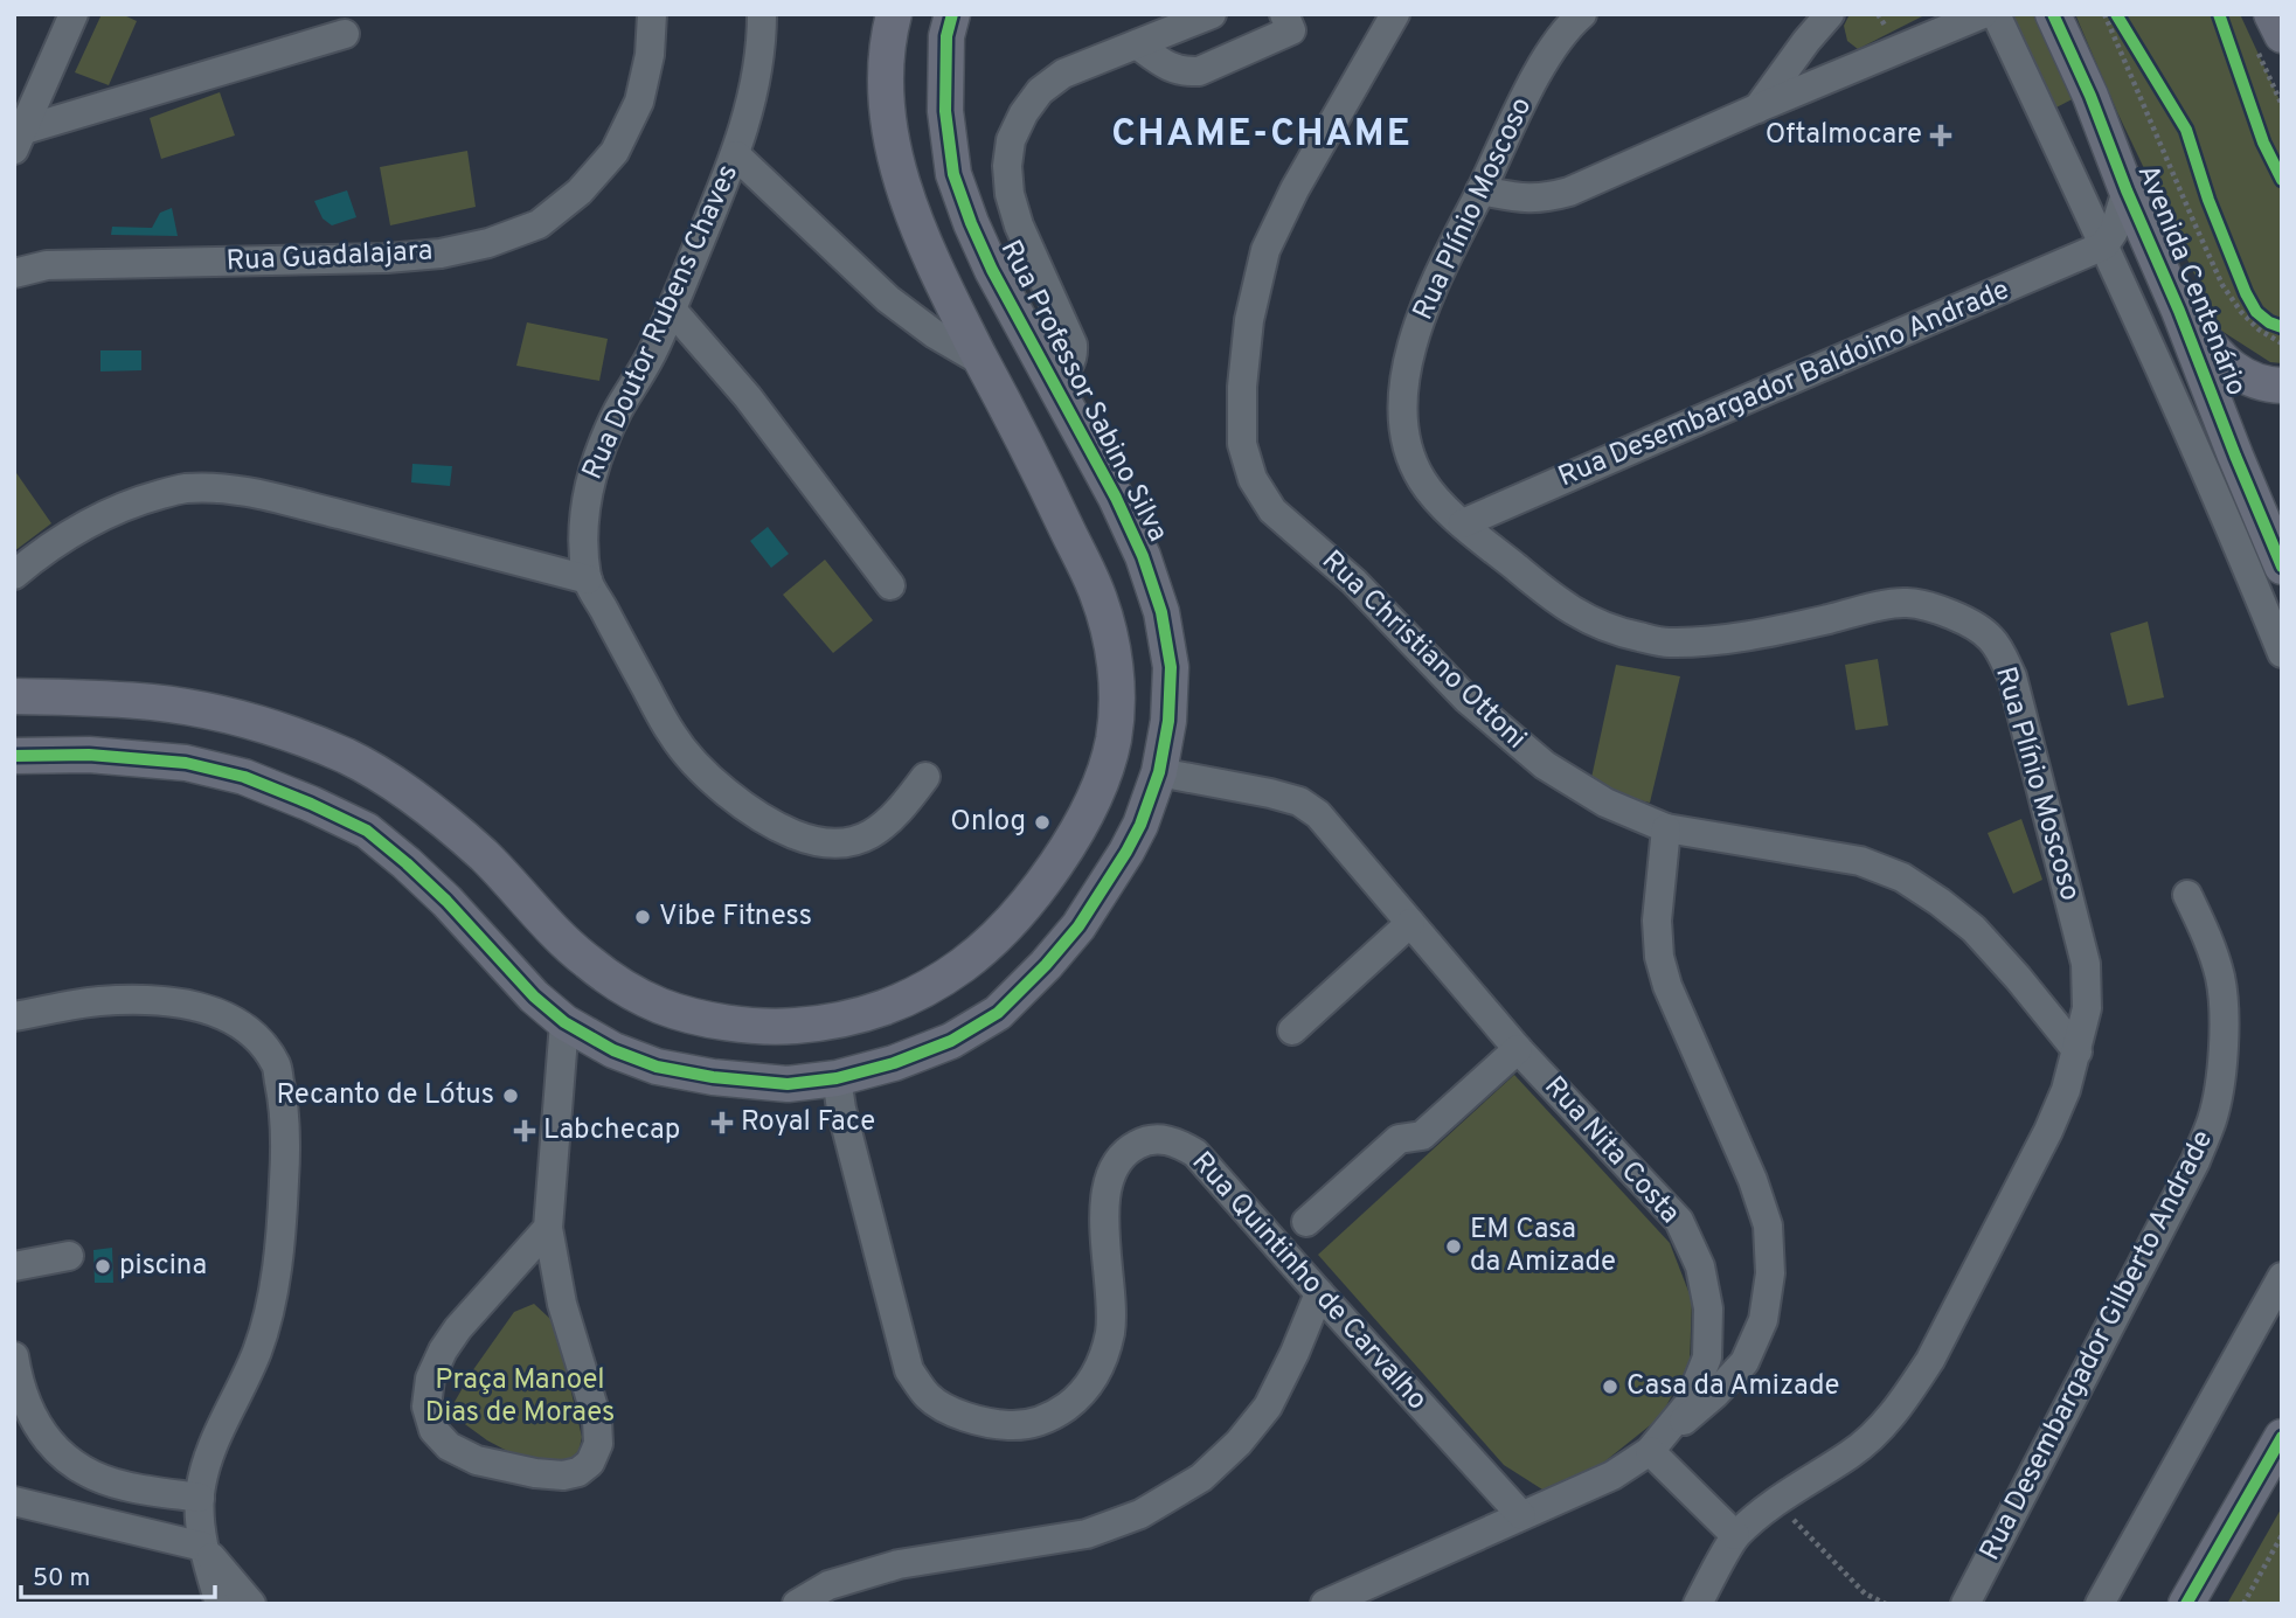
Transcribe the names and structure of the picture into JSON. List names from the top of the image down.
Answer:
{
  "streets": {
    "main road": ["Avenida Centenário", "Rua Professor Sabino Silva"],
    "street": [
      "Rua Plínio Moscoso",
      "Rua Guadalajara",
      "Rua Doutor Rubens Chaves",
      "Rua Desembargador Baldoino Andrade",
      "Rua Christiano Ottoni",
      "Rua Nita Costa",
      "Rua Quintinho de Carvalho",
      "Rua Desembargador Gilberto Andrade"
    ]
  },
  "crossings": [
    ["Rua Plínio Moscoso", "Rua Desembargador Baldoino Andrade"],
    ["Rua Plínio Moscoso", "Rua Christiano Ottoni"],
    ["Rua Professor Sabino Silva", "Rua Nita Costa"],
    ["Rua Professor Sabino Silva", "Rua Quintinho de Carvalho"],
    ["Rua Nita Costa", "Rua Quintinho de Carvalho"]
  ],
  "districts": ["CHAME-CHAME"],
  "parks": ["Praça Manoel Dias de Moraes"],
  "places": {
    "health": ["Oftalmocare", "Royal Face", "Labchecap"],
    "other": [
      "Onlog",
      "Vibe Fitness",
      "Recanto de Lótus",
      "EM Casa da Amizade",
      "piscina",
      "Casa da Amizade"
    ]
  },
  "scale_bar": "50 m"
}
